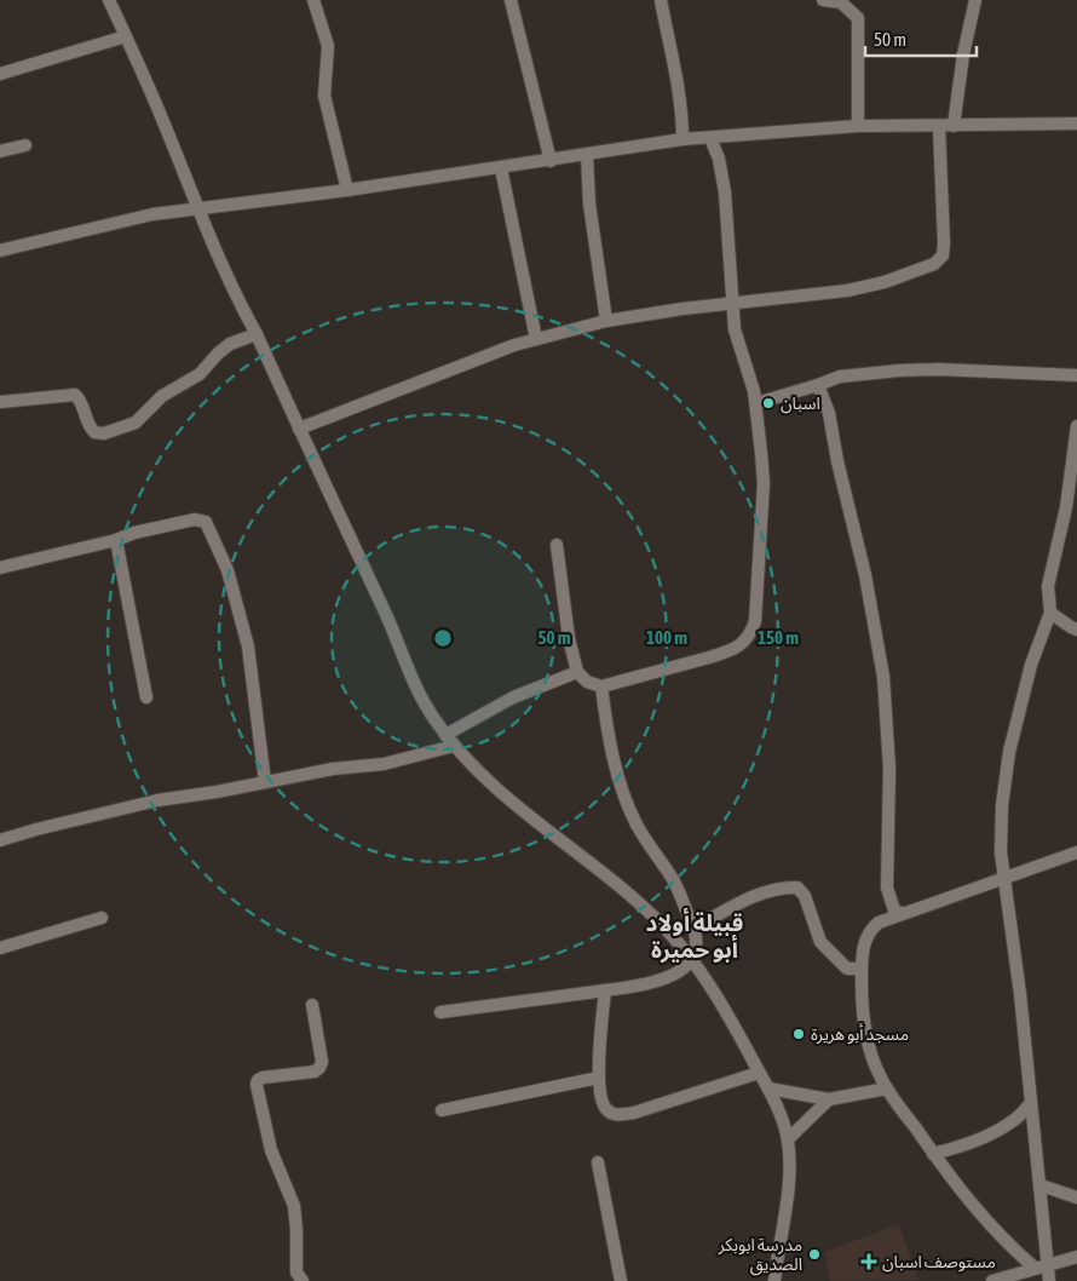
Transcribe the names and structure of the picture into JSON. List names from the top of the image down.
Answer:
{
  "districts": ["قبيلة أولاد أبو حميرة"],
  "places": {
    "other": ["اسبان", "مسجد أبو هريرة", "مدرسة ابوبكر الصديق"],
    "health": ["مستوصف اسبان"]
  },
  "scale_bar": "50 m",
  "rings": ["50 m", "100 m", "150 m"]
}
